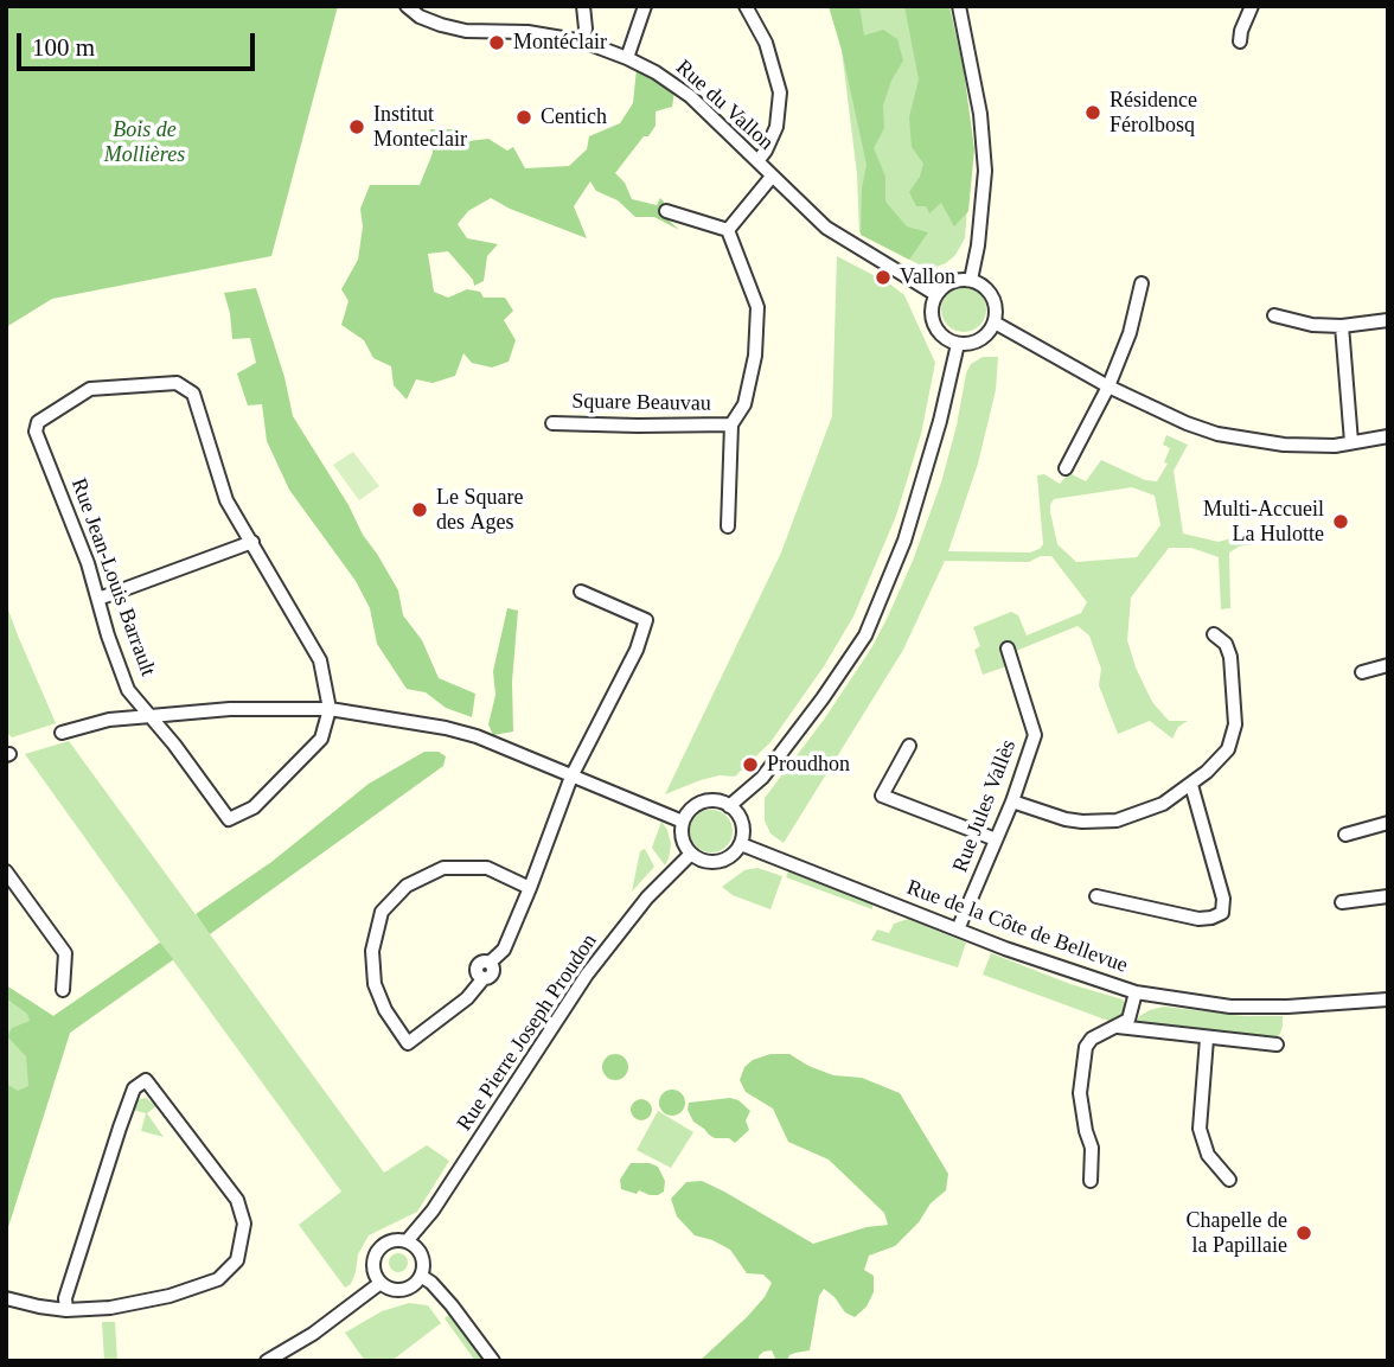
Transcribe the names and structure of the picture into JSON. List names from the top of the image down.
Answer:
{
  "streets": {
    "street": [
      "Rue du Vallon",
      "Square Beauvau",
      "Rue Jean-Louis Barrault",
      "Rue Jules Vallès",
      "Rue de la Côte de Bellevue",
      "Rue Pierre Joseph Proudon"
    ]
  },
  "crossings": [
    ["Rue Jules Vallès", "Rue de la Côte de Bellevue"],
    ["Rue de la Côte de Bellevue", "Rue Pierre Joseph Proudon"]
  ],
  "parks": ["Bois de Mollières"],
  "places": [
    "Montéclair",
    "Résidence Férolbosq",
    "Centich",
    "Institut Monteclair",
    "Vallon",
    "Le Square des Ages",
    "Multi-Accueil La Hulotte",
    "Proudhon",
    "Chapelle de la Papillaie"
  ],
  "scale_bar": "100 m"
}
